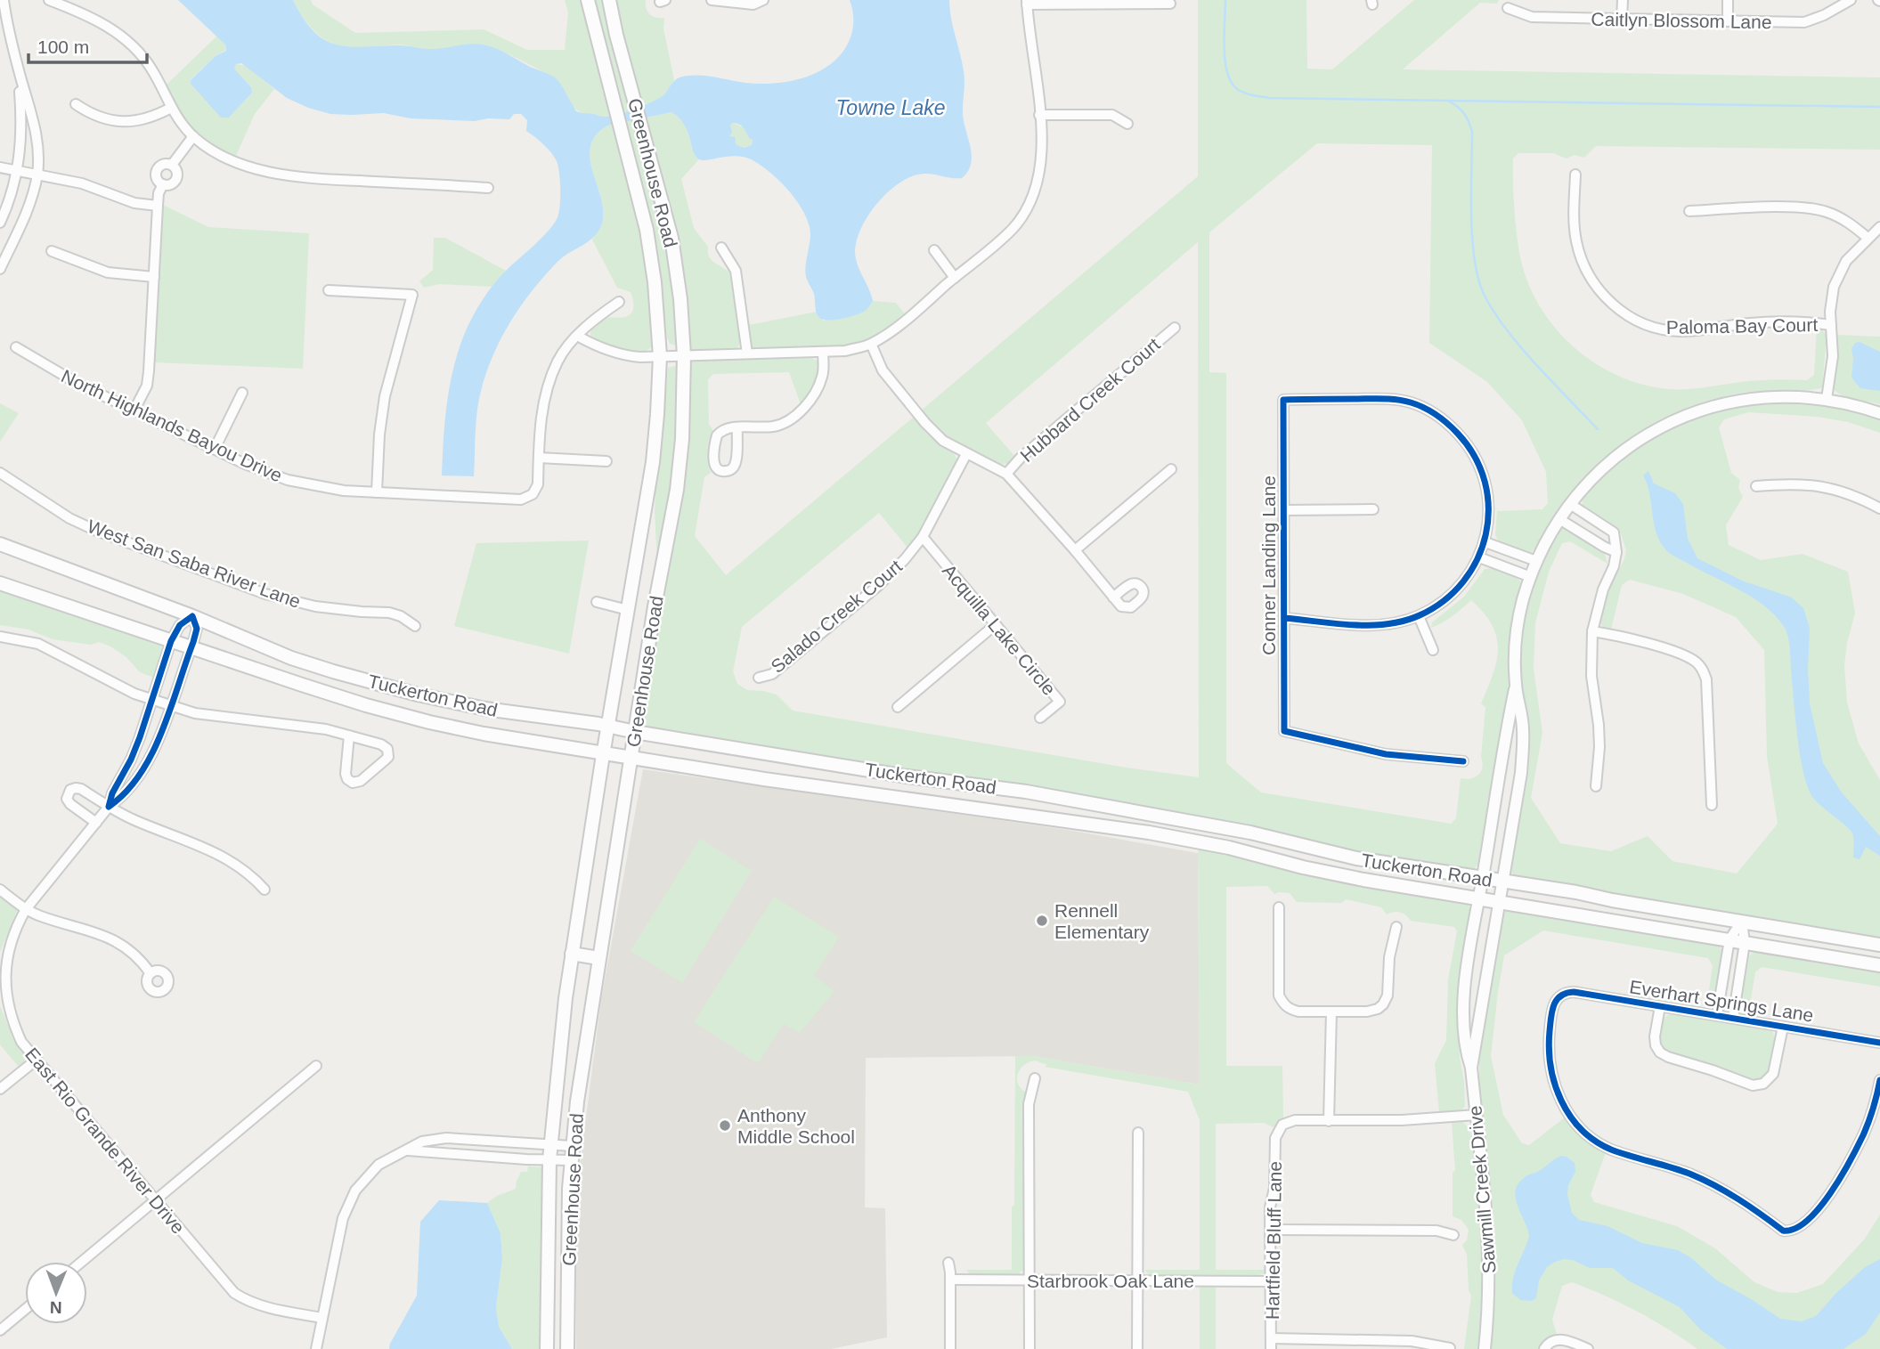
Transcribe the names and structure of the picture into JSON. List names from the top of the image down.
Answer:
{
  "streets": {
    "main road": ["Greenhouse Road", "Tuckerton Road"],
    "street": [
      "Caitlyn Blossom Lane",
      "Paloma Bay Court",
      "Hubbard Creek Court",
      "North Highlands Bayou Drive",
      "West San Saba River Lane",
      "Conner Landing Lane",
      "Salado Creek Court",
      "Acquilla Lake Circle",
      "Everhart Springs Lane",
      "East Rio Grande River Drive",
      "Sawmill Creek Drive",
      "Hartfield Bluff Lane",
      "Starbrook Oak Lane"
    ]
  },
  "crossings": [
    ["Greenhouse Road", "Tuckerton Road"],
    ["Salado Creek Court", "Acquilla Lake Circle"],
    ["Tuckerton Road", "East Rio Grande River Drive"],
    ["Tuckerton Road", "Sawmill Creek Drive"],
    ["Hartfield Bluff Lane", "Starbrook Oak Lane"]
  ],
  "water": ["Towne Lake"],
  "places": ["Rennell Elementary", "Anthony Middle School"],
  "scale_bar": "100 m",
  "north": "bottom"
}
